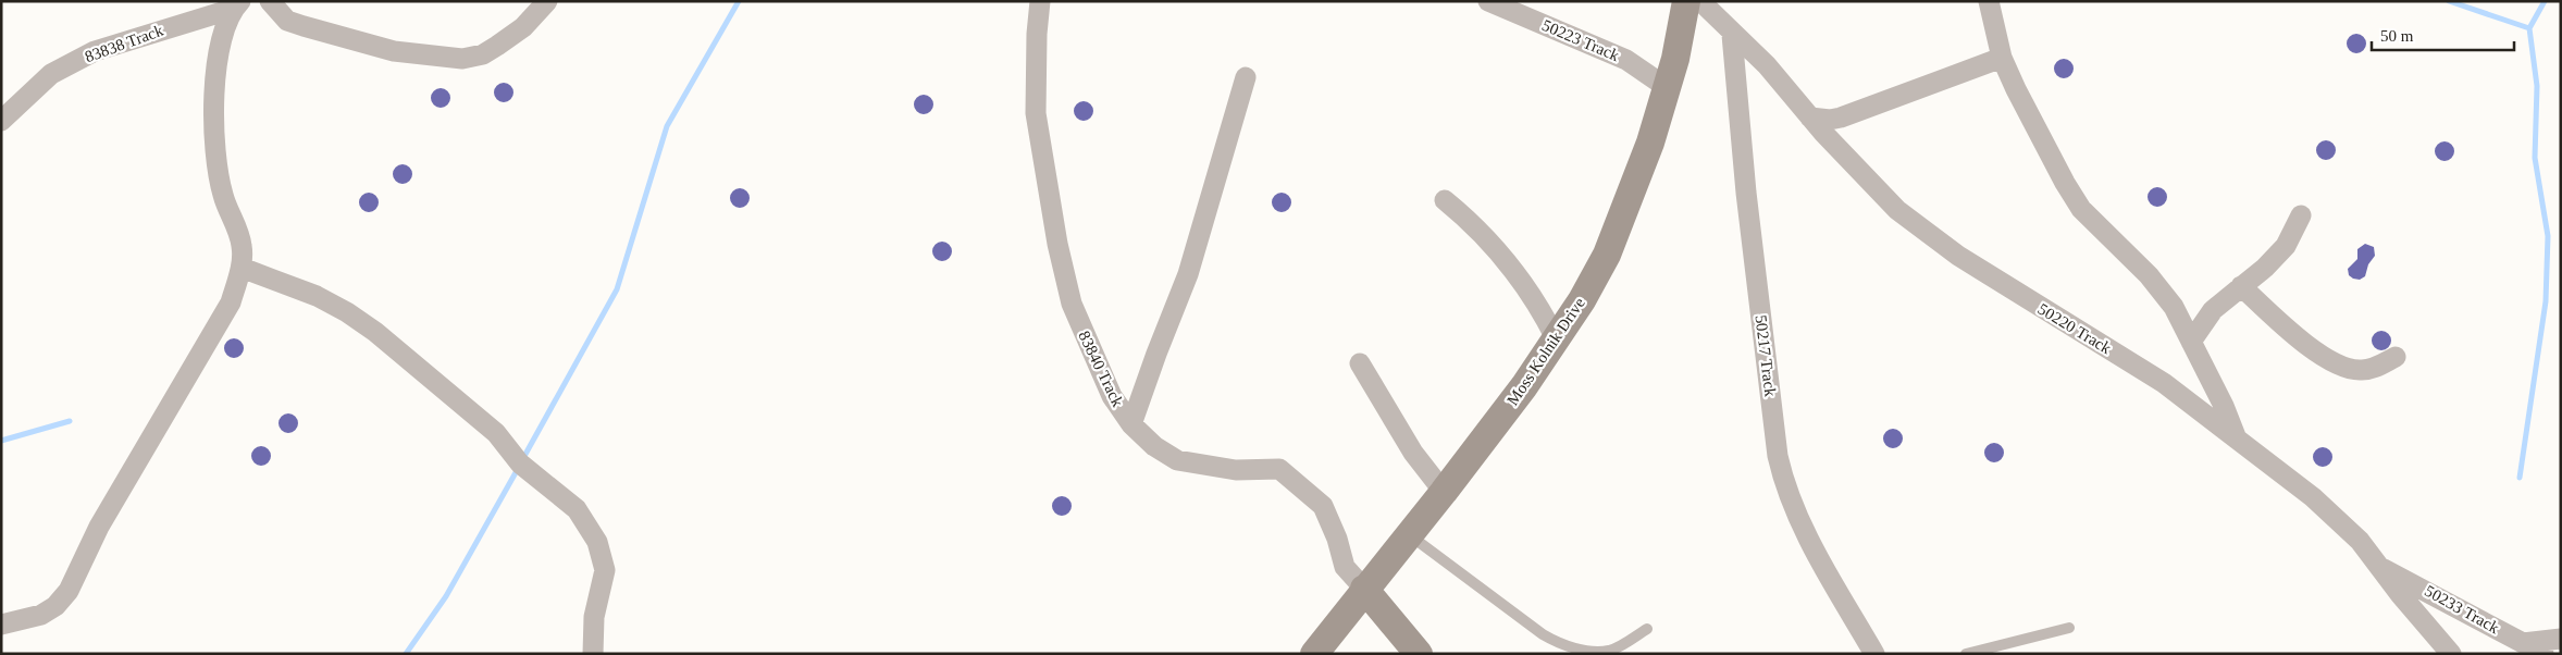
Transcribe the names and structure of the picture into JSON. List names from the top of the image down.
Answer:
{
  "streets": {
    "main road": ["Moss Kolnik Drive"],
    "street": [
      "50223 Track",
      "83838 Track",
      "50220 Track",
      "50217 Track",
      "83840 Track",
      "50233 Track"
    ]
  },
  "crossings": [
    ["50223 Track", "Moss Kolnik Drive"],
    ["50220 Track", "Moss Kolnik Drive"],
    ["50220 Track", "50217 Track"],
    ["50220 Track", "50233 Track"],
    ["Moss Kolnik Drive", "83840 Track"]
  ],
  "scale_bar": "50 m"
}
